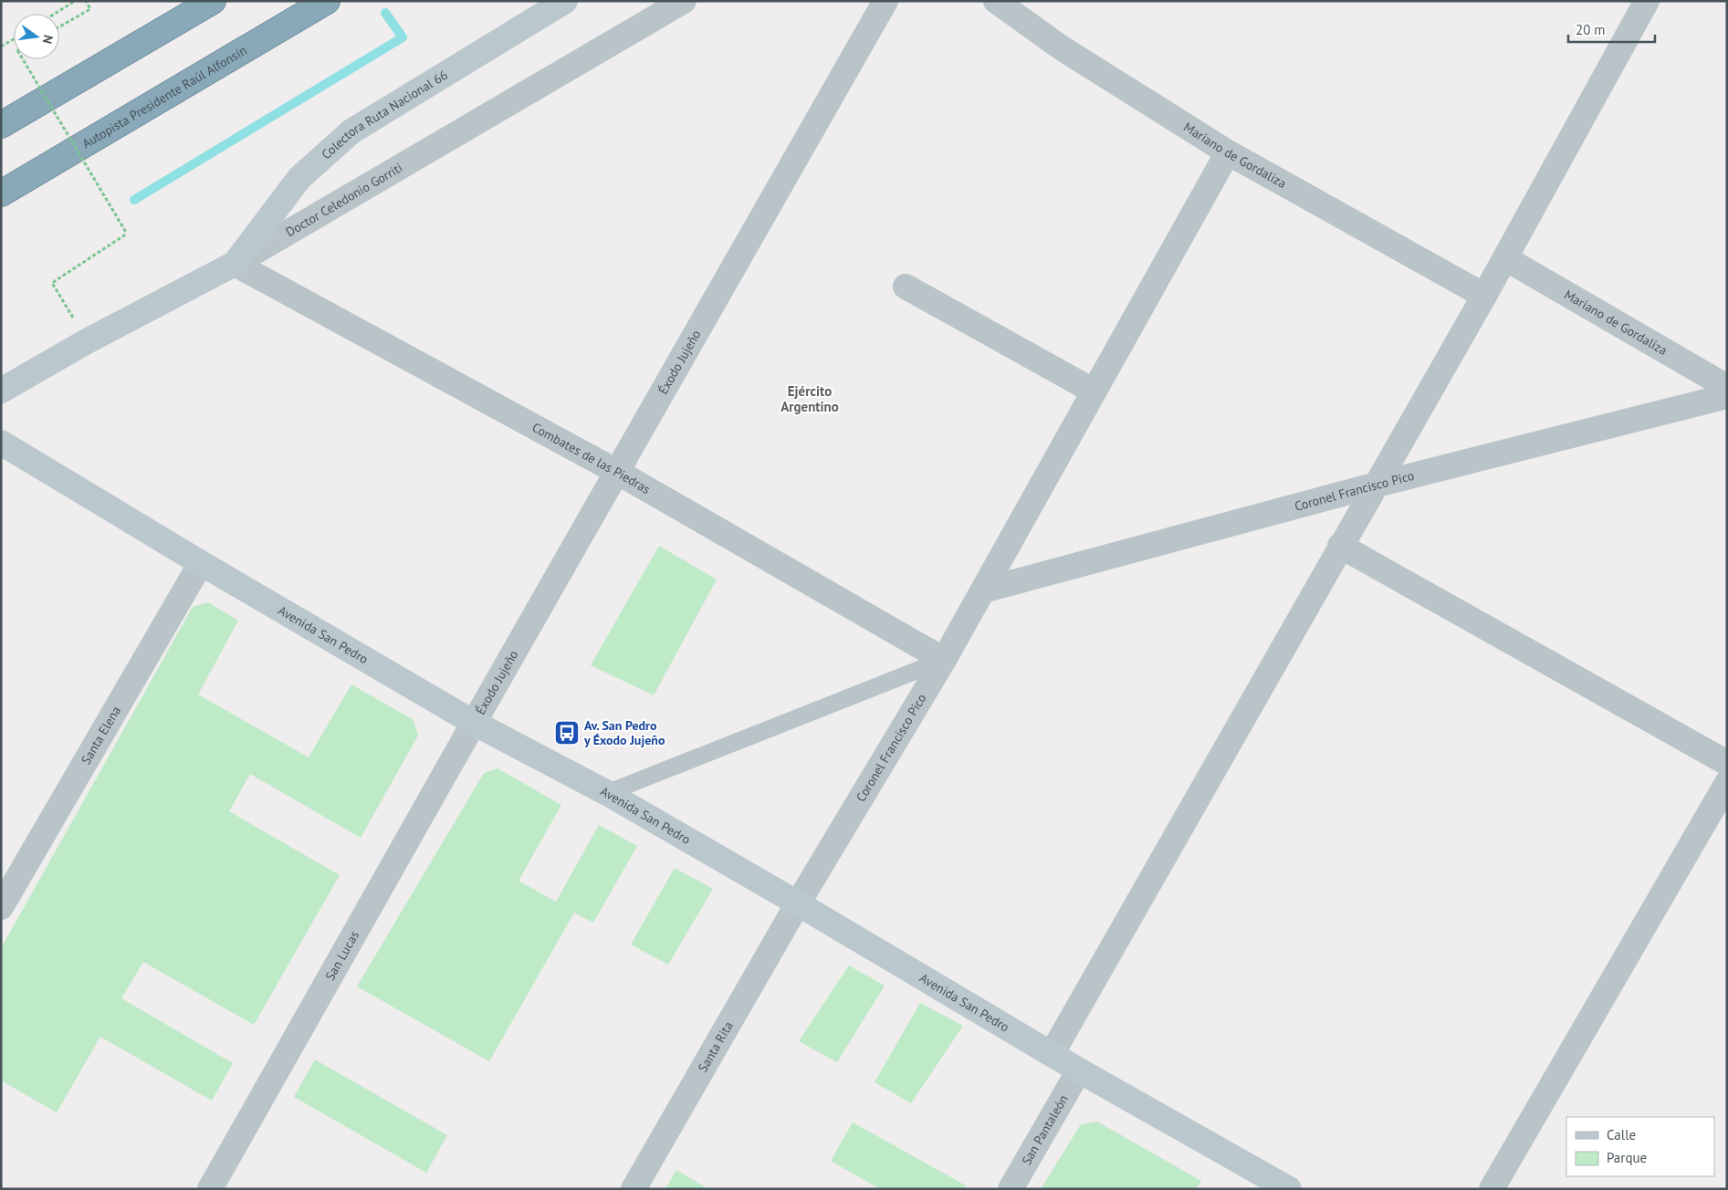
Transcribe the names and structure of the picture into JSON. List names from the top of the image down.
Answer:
{
  "streets": {
    "highway": ["Autopista Presidente Raúl Alfonsín"],
    "street": [
      "Colectora Ruta Nacional 66",
      "Mariano de Gordaliza",
      "Doctor Celedonio Gorriti",
      "Éxodo Jujeño",
      "Combates de las Piedras",
      "Coronel Francisco Pico",
      "Avenida San Pedro",
      "Santa Elena",
      "San Lucas",
      "Santa Rita",
      "San Pantaleón"
    ]
  },
  "crossings": [
    ["Colectora Ruta Nacional 66", "Doctor Celedonio Gorriti"],
    ["Colectora Ruta Nacional 66", "Combates de las Piedras"],
    ["Mariano de Gordaliza", "Coronel Francisco Pico"],
    ["Doctor Celedonio Gorriti", "Combates de las Piedras"],
    ["Éxodo Jujeño", "Combates de las Piedras"],
    ["Éxodo Jujeño", "Avenida San Pedro"],
    ["Éxodo Jujeño", "San Lucas"],
    ["Combates de las Piedras", "Coronel Francisco Pico"],
    ["Coronel Francisco Pico", "Avenida San Pedro"],
    ["Coronel Francisco Pico", "Santa Rita"],
    ["Avenida San Pedro", "Santa Elena"],
    ["Avenida San Pedro", "San Lucas"],
    ["Avenida San Pedro", "Santa Rita"],
    ["Avenida San Pedro", "San Pantaleón"]
  ],
  "districts": ["Ejército Argentino"],
  "places": {
    "bus stop": ["Av. San Pedro y Éxodo Jujeño"]
  },
  "legend": ["Calle", "Parque"],
  "scale_bar": "20 m",
  "north": "right"
}
